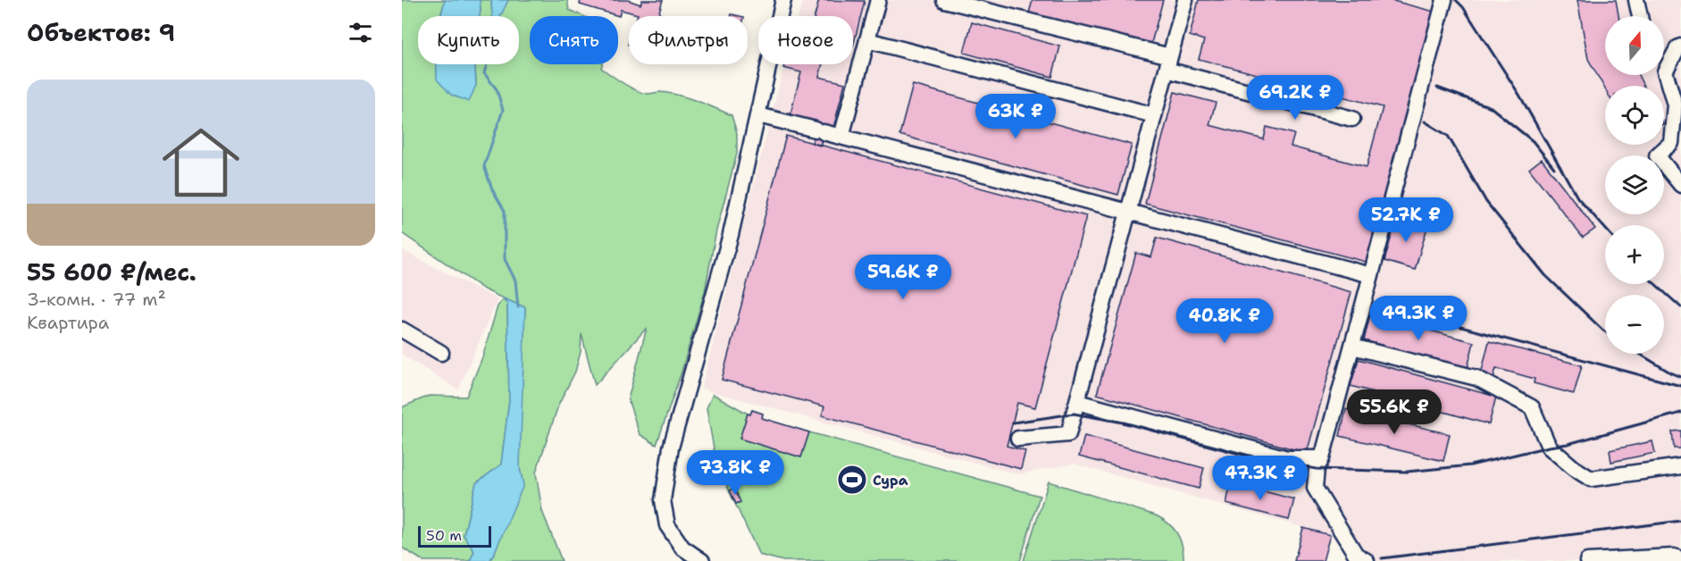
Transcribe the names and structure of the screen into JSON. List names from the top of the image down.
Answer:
{
  "places": {
    "sports": ["Сура"]
  },
  "scale_bar": "50 m",
  "north": "top",
  "page": {
    "heading": "Объектов: 9",
    "map_buttons": ["+", "−"],
    "chip": [
      "Купить",
      "Снять",
      "Фильтры",
      "Новое"
    ],
    "list": [
      {
        "name": "55 600 ₽/мес.",
        "note": "3-комн. · 77 m² · Квартира"
      }
    ],
    "price": [
      "69.2K ₽",
      "63K ₽",
      "52.7K ₽",
      "59.6K ₽",
      "49.3K ₽",
      "40.8K ₽",
      "55.6K ₽",
      "73.8K ₽",
      "47.3K ₽"
    ],
    "scale": "50 m"
  }
}
